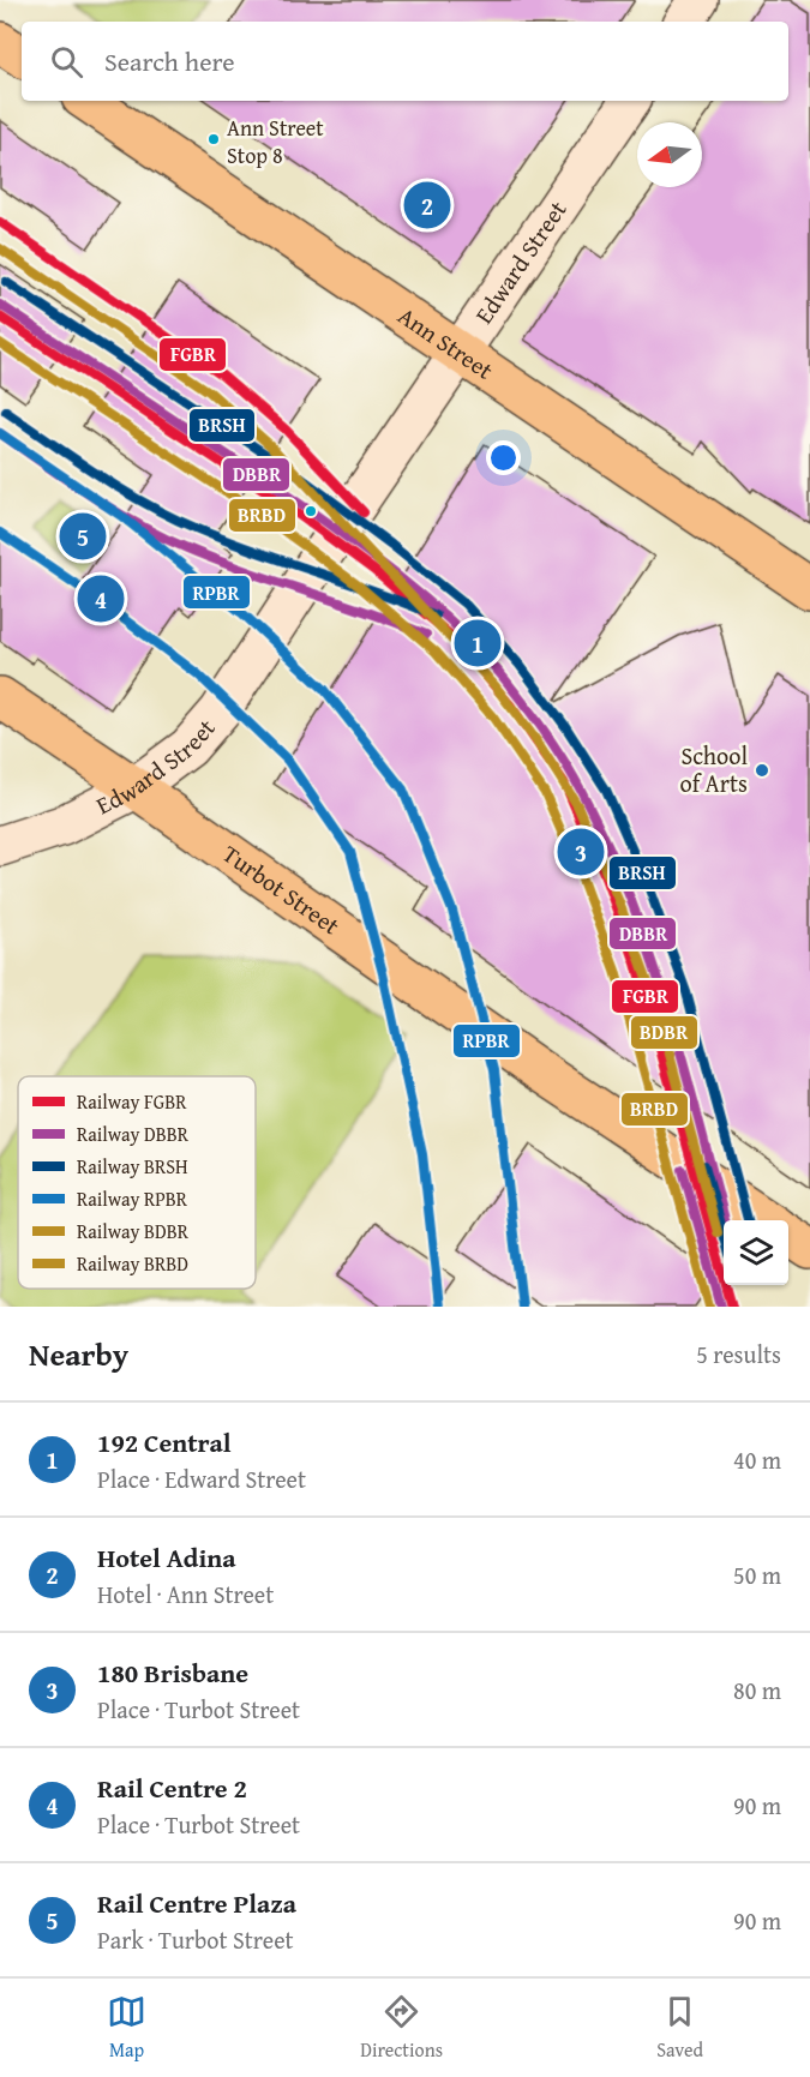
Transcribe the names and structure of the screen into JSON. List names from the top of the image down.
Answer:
{
  "streets": {
    "main road": ["Edward Street", "Ann Street", "Turbot Street"]
  },
  "crossings": [
    ["Edward Street", "Ann Street"],
    ["Edward Street", "Turbot Street"]
  ],
  "places": ["Ann Street Stop 8", "School of Arts"],
  "lines": [
    "rail line FGBR",
    "rail line BDBR",
    "rail line BRSH",
    "rail line DBBR",
    "rail line BRBD",
    "rail line RPBR"
  ],
  "legend": [
    "Railway FGBR",
    "Railway DBBR",
    "Railway BRSH",
    "Railway RPBR",
    "Railway BDBR",
    "Railway BRBD"
  ],
  "north": "left",
  "page": {
    "search": "Search here",
    "pins": [
      "2",
      "5",
      "4",
      "1",
      "3"
    ],
    "heading": ["Nearby", "5 results"],
    "list": [
      {
        "mark": "1",
        "name": "192 Central",
        "note": "Place · Edward Street",
        "value": "40 m"
      },
      {
        "mark": "2",
        "name": "Hotel Adina",
        "note": "Hotel · Ann Street",
        "value": "50 m"
      },
      {
        "mark": "3",
        "name": "180 Brisbane",
        "note": "Place · Turbot Street",
        "value": "80 m"
      },
      {
        "mark": "4",
        "name": "Rail Centre 2",
        "note": "Place · Turbot Street",
        "value": "90 m"
      },
      {
        "mark": "5",
        "name": "Rail Centre Plaza",
        "note": "Park · Turbot Street",
        "value": "90 m"
      }
    ],
    "nav": ["Map", "Directions", "Saved"]
  }
}
